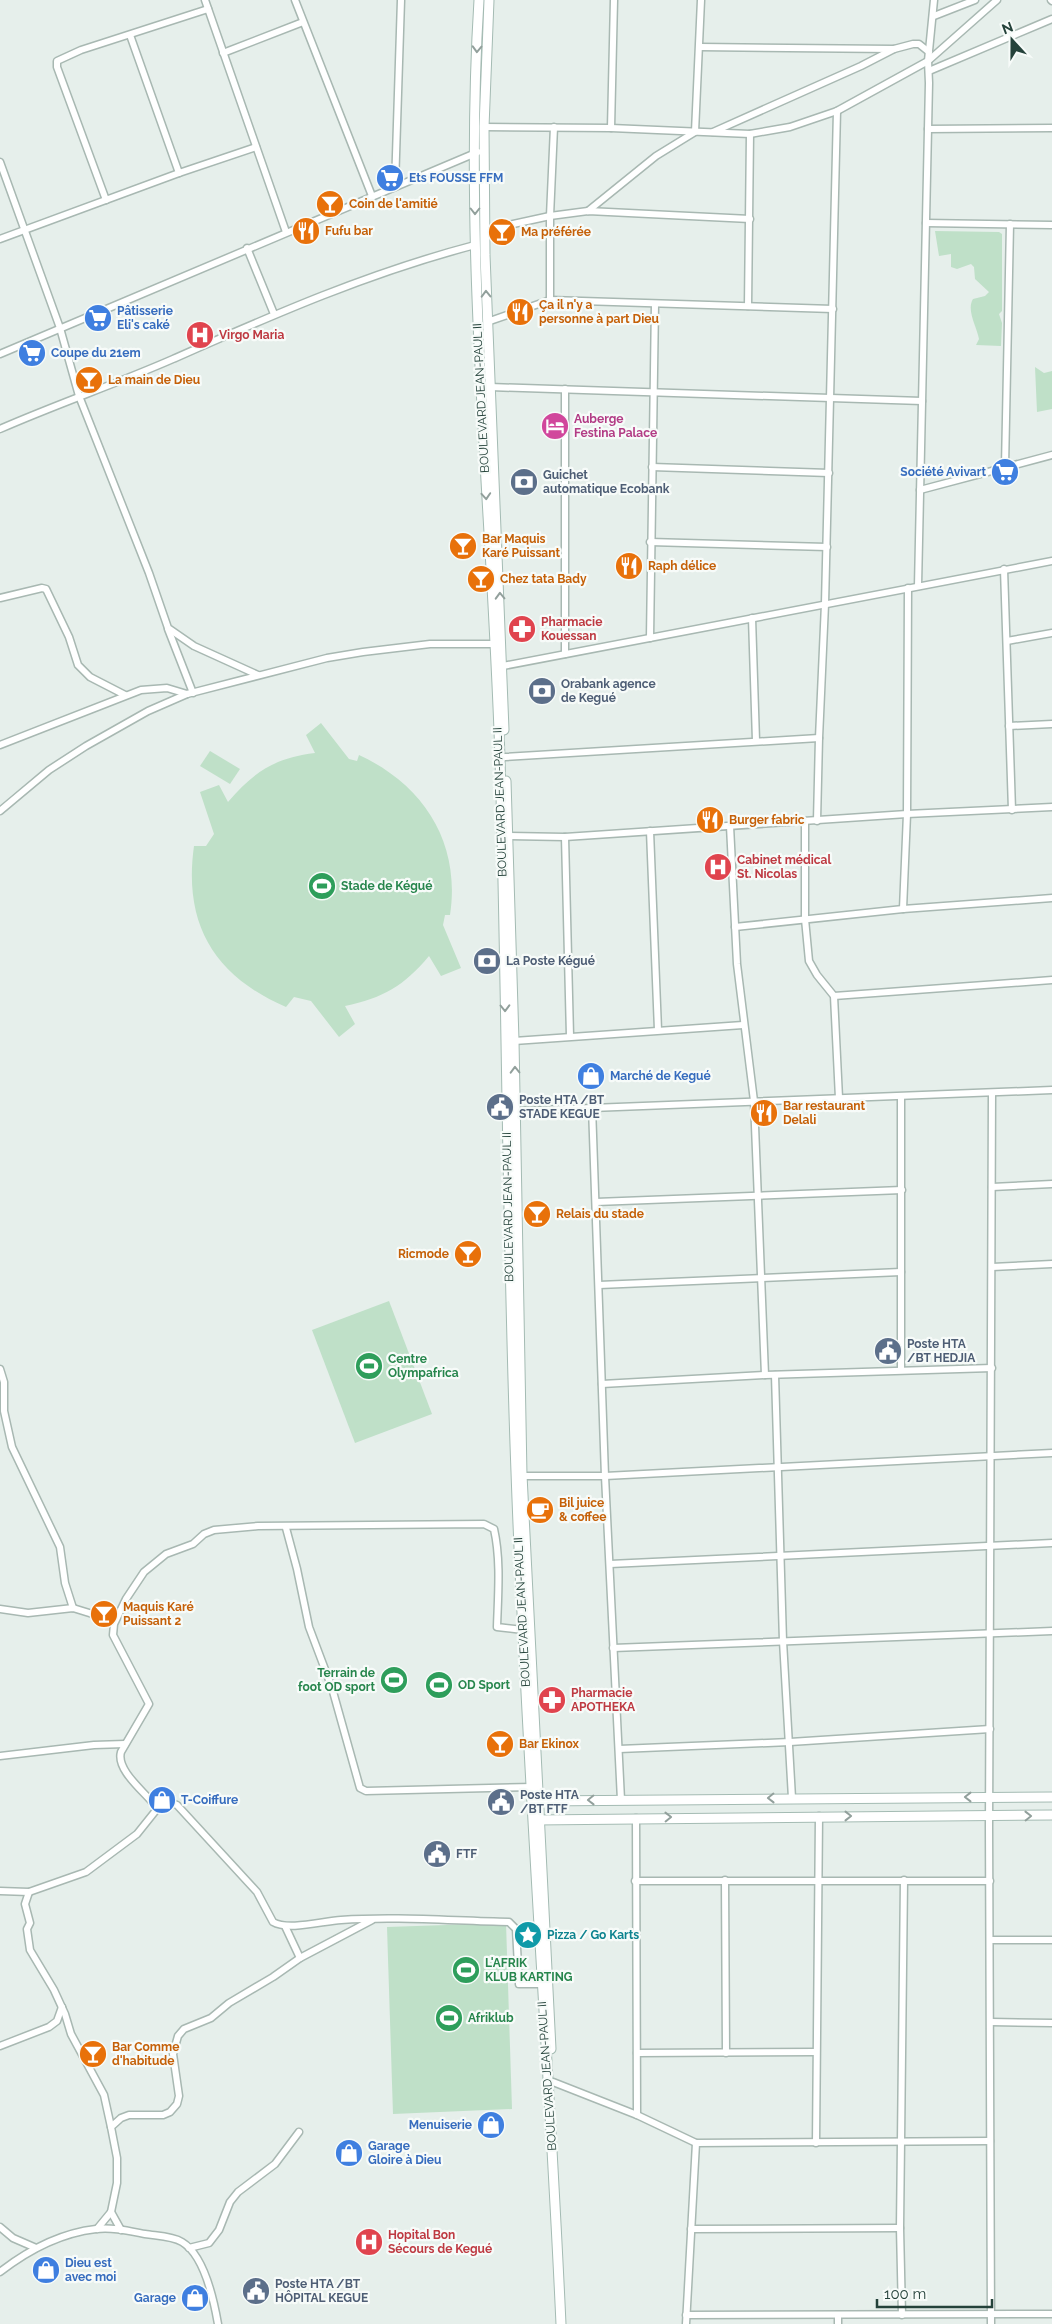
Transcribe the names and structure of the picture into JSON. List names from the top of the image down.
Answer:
{
  "streets": {
    "main road": ["BOULEVARD JEAN-PAUL II"]
  },
  "places": {
    "supermarket": [
      "Ets FOUSSE FFM",
      "Pâtisserie Eli's caké",
      "Coupe du 21em",
      "Société Avivart"
    ],
    "bar": [
      "Coin de l'amitié",
      "Ma préférée",
      "La main de Dieu",
      "Bar Maquis Karé Puissant",
      "Chez tata Bady",
      "Relais du stade",
      "Ricmode",
      "Maquis Karé Puissant 2",
      "Bar Ekinox",
      "Bar Comme d'habitude"
    ],
    "restaurant": [
      "Fufu bar",
      "Ça il n'y a personne à part Dieu",
      "Raph délice",
      "Burger fabric",
      "Bar restaurant Delali"
    ],
    "hospital": ["Virgo Maria", "Cabinet médical St. Nicolas", "Hopital Bon Sécours de Kegué"],
    "hotel": ["Auberge Festina Palace"],
    "bank": ["Guichet automatique Ecobank", "Orabank agence de Kegué", "La Poste Kégué"],
    "pharmacy": ["Pharmacie Kouessan", "Pharmacie APOTHEKA"],
    "sports": [
      "Stade de Kégué",
      "Centre Olympafrica",
      "Terrain de foot OD sport",
      "OD Sport",
      "L'AFRIK KLUB KARTING",
      "Afriklub"
    ],
    "shop": [
      "Marché de Kegué",
      "T-Coiffure",
      "Menuiserie",
      "Garage Gloire à Dieu",
      "Dieu est avec moi",
      "Garage"
    ],
    "public building": [
      "Poste HTA /BT STADE KEGUE",
      "Poste HTA /BT HEDJIA",
      "Poste HTA /BT FTF",
      "FTF",
      "Poste HTA /BT HÔPITAL KEGUE"
    ],
    "cafe": ["Bil juice & coffee"],
    "place": ["Pizza / Go Karts"]
  },
  "scale_bar": "100 m",
  "north": "top"
}
